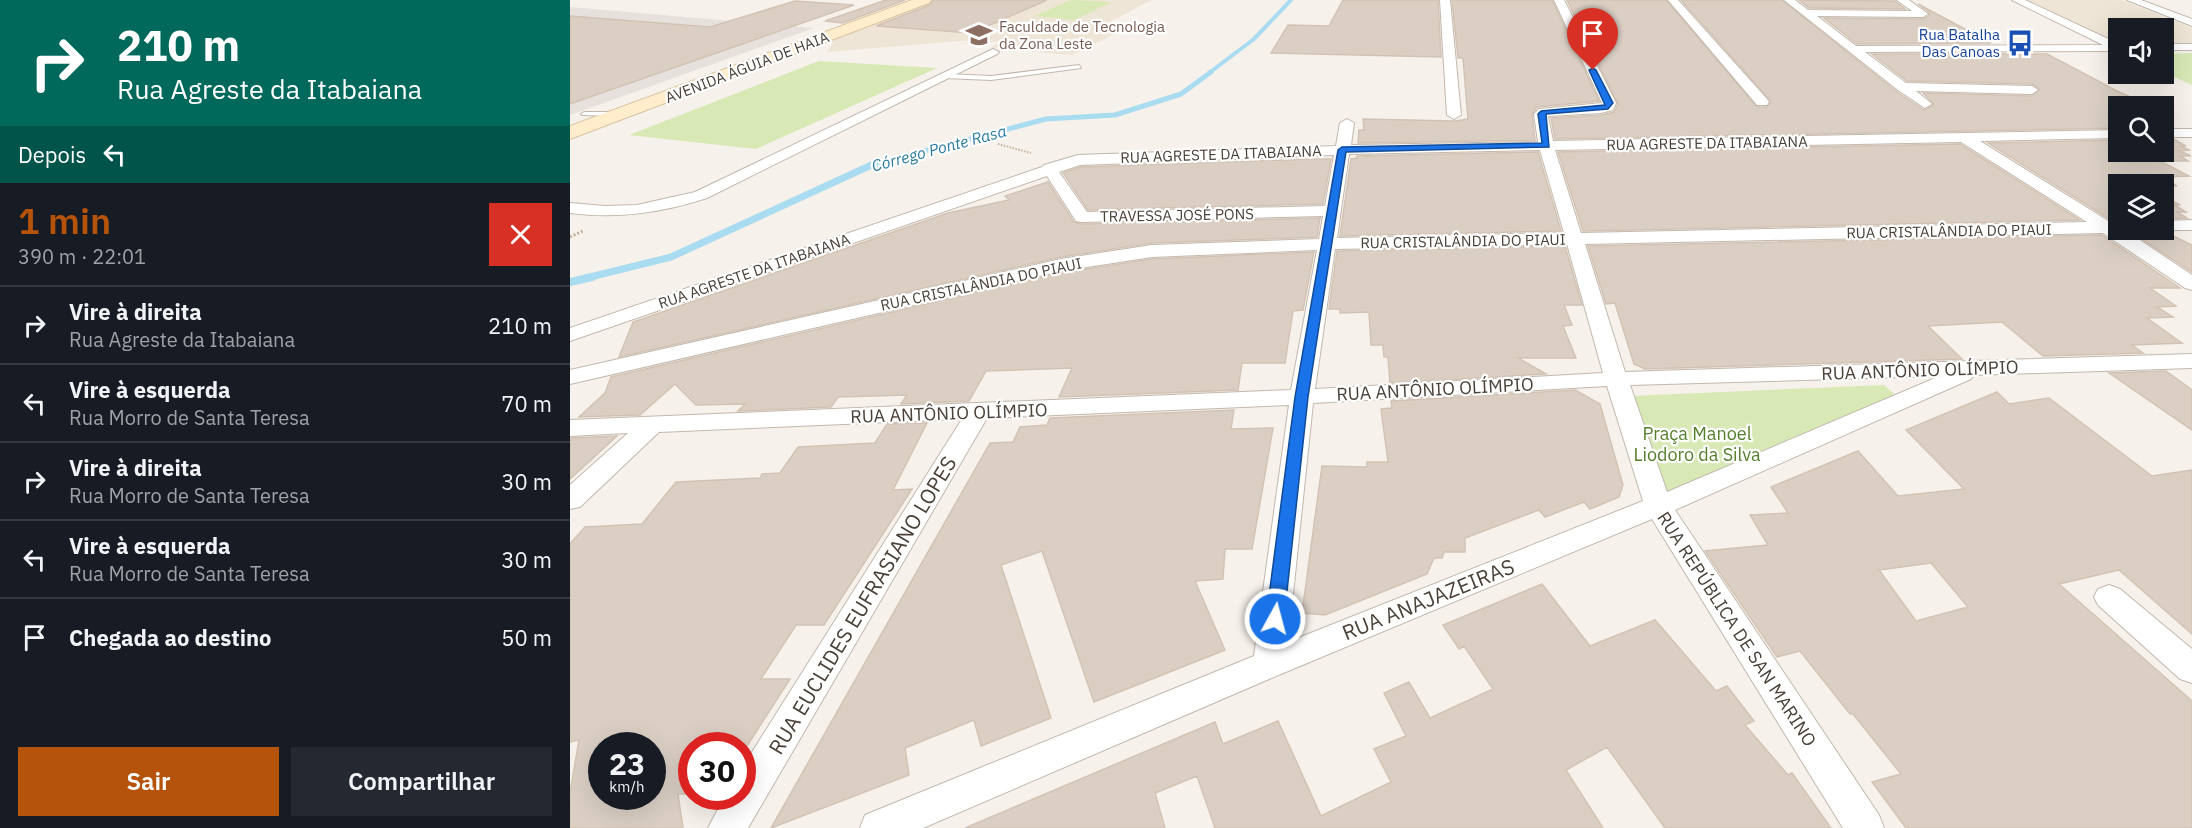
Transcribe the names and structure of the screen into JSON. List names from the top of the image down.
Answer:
{
  "streets": {
    "main road": ["AVENIDA ÁGUIA DE HAIA"],
    "street": [
      "RUA AGRESTE DA ITABAIANA",
      "TRAVESSA JOSÉ PONS",
      "RUA CRISTALÂNDIA DO PIAUI",
      "RUA ANTÔNIO OLÍMPIO",
      "RUA ANAJAZEIRAS",
      "RUA EUCLIDES EUFRASIANO LOPES",
      "RUA REPÚBLICA DE SAN MARINO"
    ]
  },
  "crossings": [
    ["RUA AGRESTE DA ITABAIANA", "TRAVESSA JOSÉ PONS"],
    ["RUA AGRESTE DA ITABAIANA", "RUA REPÚBLICA DE SAN MARINO"],
    ["RUA CRISTALÂNDIA DO PIAUI", "RUA REPÚBLICA DE SAN MARINO"],
    ["RUA ANTÔNIO OLÍMPIO", "RUA ANAJAZEIRAS"],
    ["RUA ANTÔNIO OLÍMPIO", "RUA EUCLIDES EUFRASIANO LOPES"],
    ["RUA ANTÔNIO OLÍMPIO", "RUA REPÚBLICA DE SAN MARINO"],
    ["RUA ANAJAZEIRAS", "RUA REPÚBLICA DE SAN MARINO"]
  ],
  "water": ["Córrego Ponte Rasa"],
  "parks": ["Praça Manoel Liodoro da Silva"],
  "places": {
    "school or university": ["Faculdade de Tecnologia da Zona Leste"],
    "bus stop": ["Rua Batalha Das Canoas"]
  },
  "page": {
    "turn": ["210 m", "Rua Agreste da Itabaiana"],
    "then": "Depois",
    "heading": ["1 min", "390 m · 22:01"],
    "list": [
      {
        "name": "Vire à direita",
        "note": "Rua Agreste da Itabaiana",
        "value": "210 m"
      },
      {
        "name": "Vire à esquerda",
        "note": "Rua Morro de Santa Teresa",
        "value": "70 m"
      },
      {
        "name": "Vire à direita",
        "note": "Rua Morro de Santa Teresa",
        "value": "30 m"
      },
      {
        "name": "Vire à esquerda",
        "note": "Rua Morro de Santa Teresa",
        "value": "30 m"
      },
      {
        "name": "Chegada ao destino",
        "value": "50 m"
      }
    ],
    "speed": "23 km/h",
    "limit": "30",
    "buttons": ["Sair", "Compartilhar"]
  }
}
